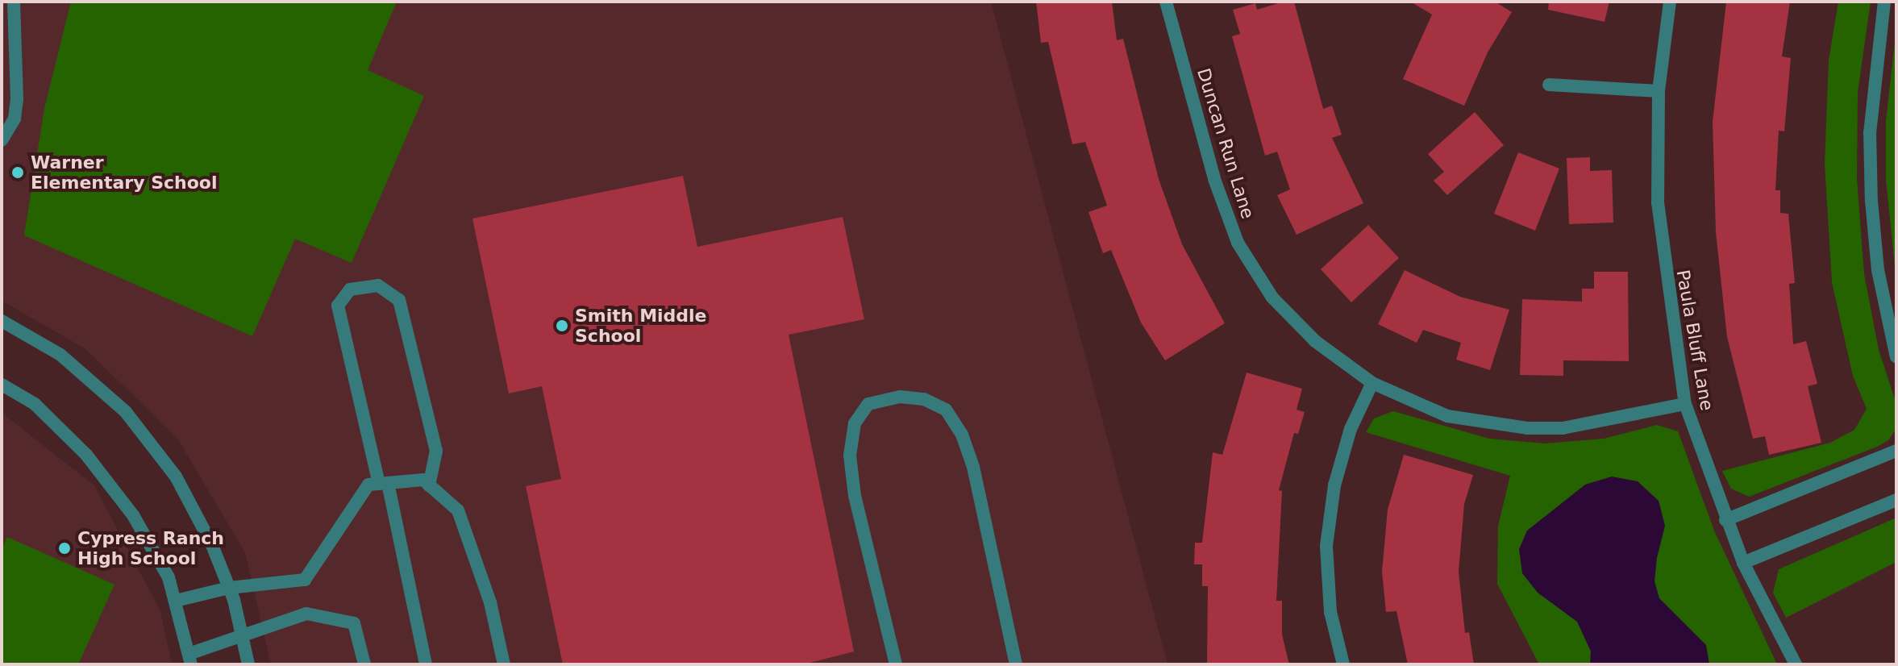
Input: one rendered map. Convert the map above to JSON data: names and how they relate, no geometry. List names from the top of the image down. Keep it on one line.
{"streets":{"street":["Duncan Run Lane","Paula Bluff Lane"]},"crossings":[["Duncan Run Lane","Paula Bluff Lane"]],"places":["Warner Elementary School","Smith Middle School","Cypress Ranch High School"]}
